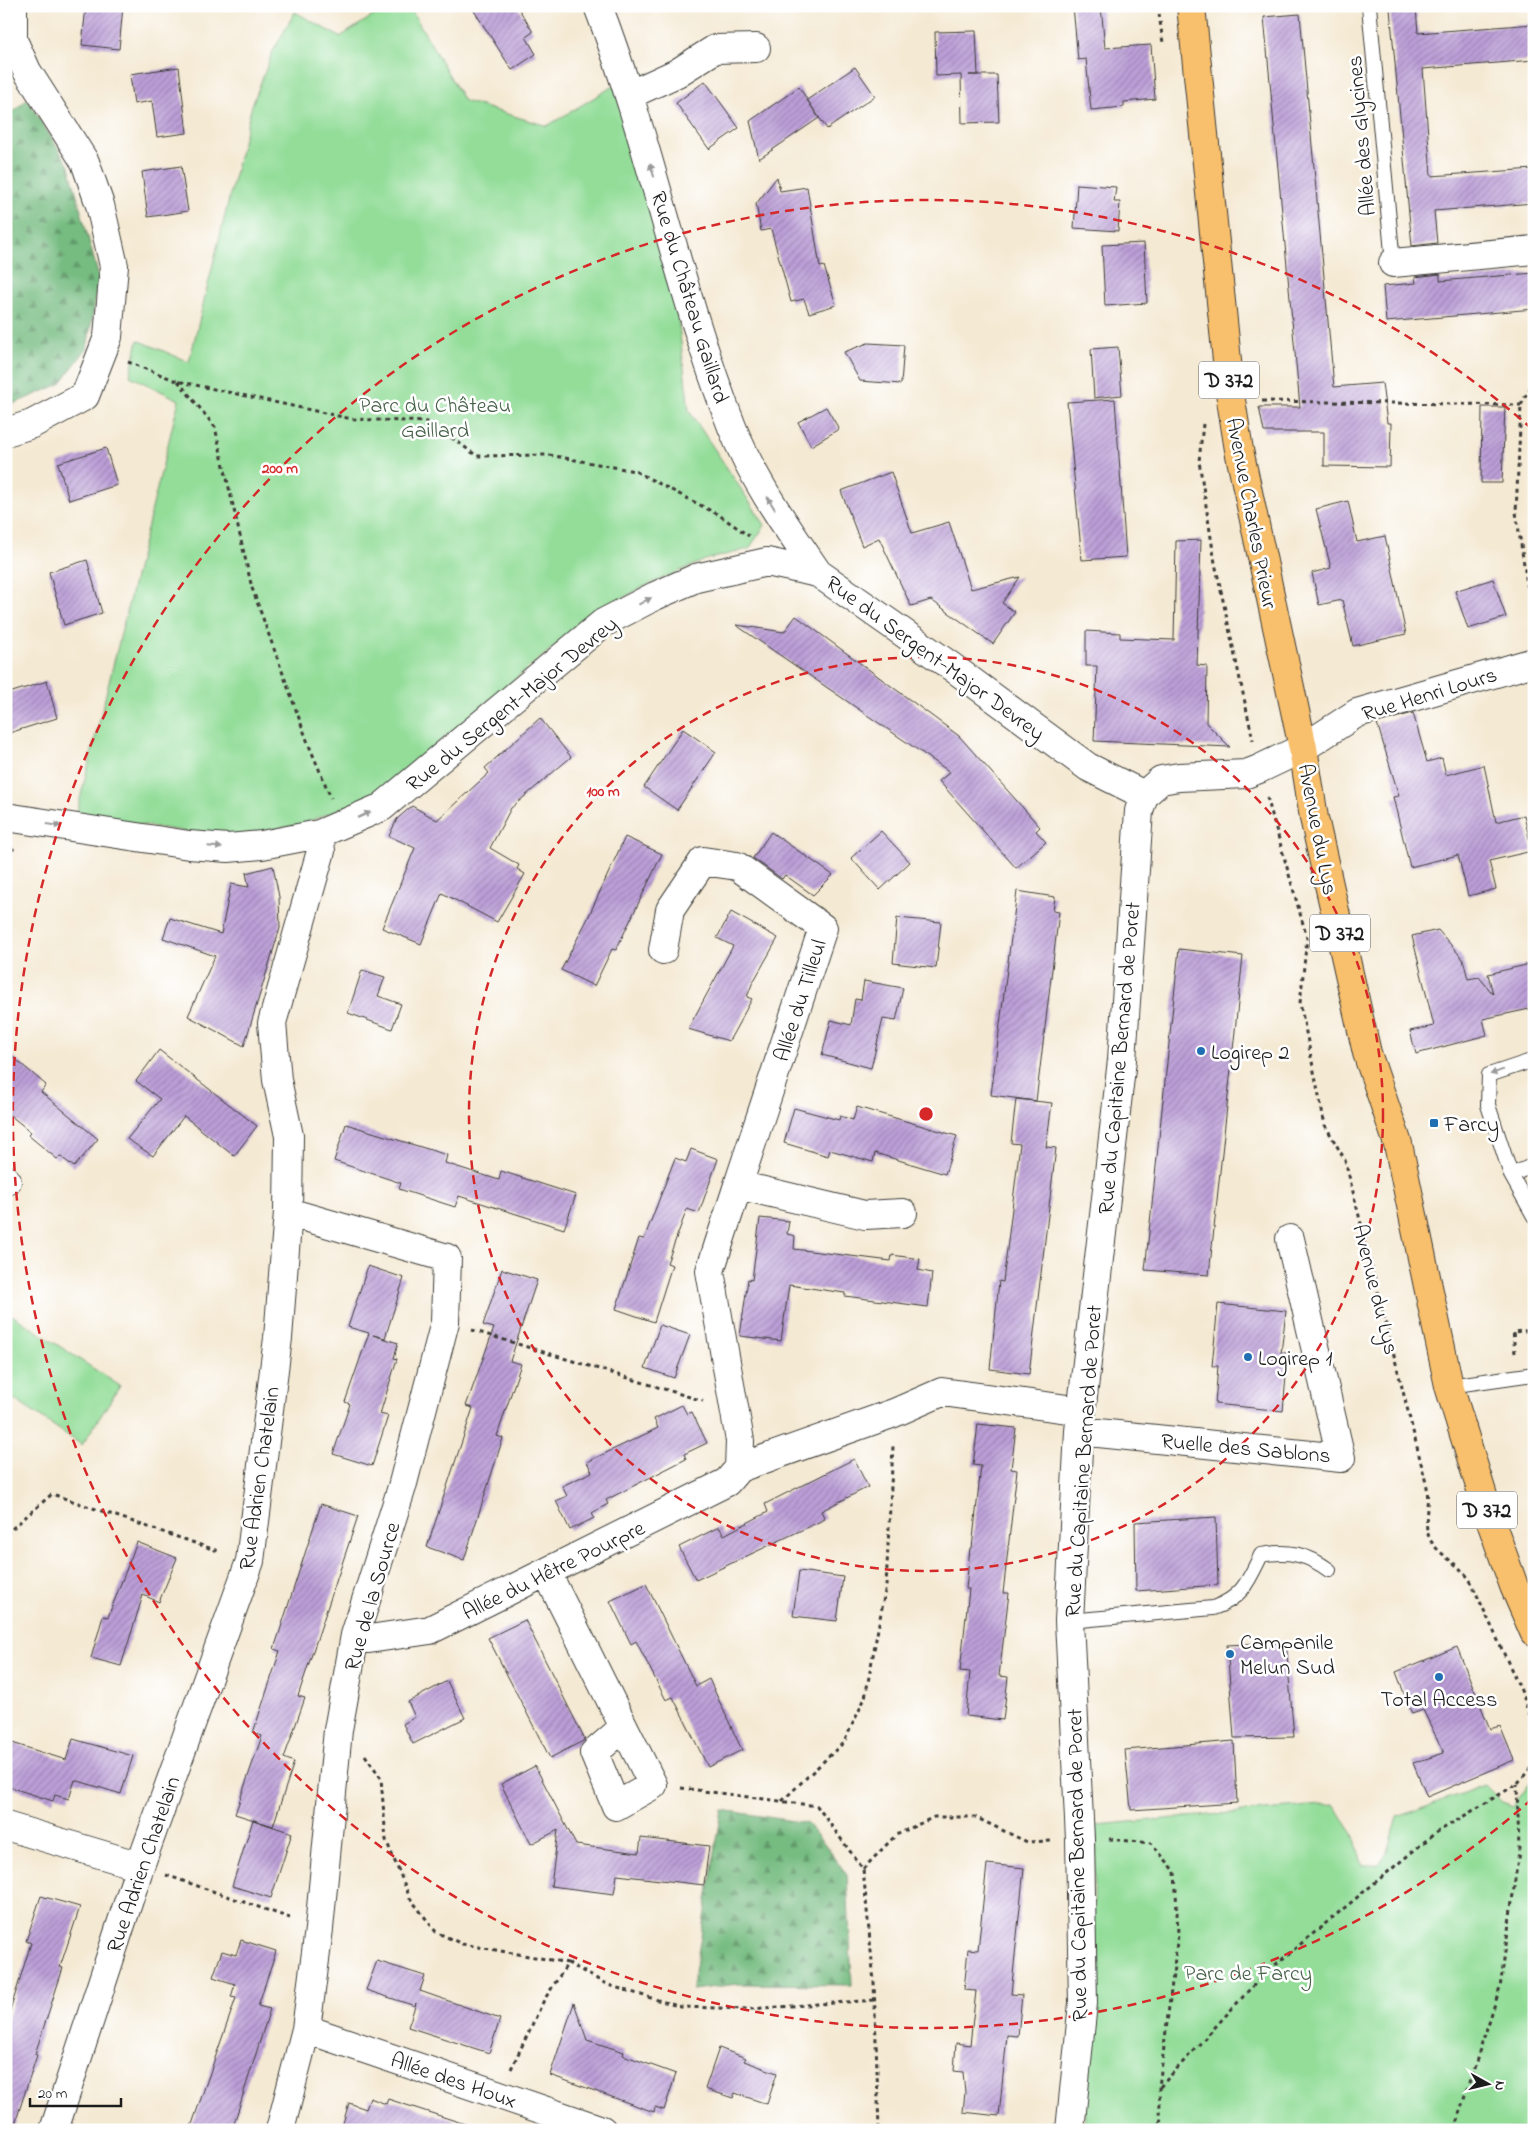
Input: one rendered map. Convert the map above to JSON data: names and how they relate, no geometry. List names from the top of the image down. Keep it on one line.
{"streets":{"main road":["D 372","Avenue Charles Prieur","Avenue du Lys"],"street":["Rue du Château Gaillard","Rue du Sergent-Major Devrey","Rue Henri Lours","Allée du Tilleul","Rue du Capitaine Bernard de Poret","Ruelle des Sablons","Rue Adrien Chatelain","Allée du Hêtre Pourpre","Rue de la Source","Allée des Houx"],"lane":["Allée des Glycines"]},"crossings":[["Rue du Château Gaillard","Rue du Sergent-Major Devrey"],["Avenue Charles Prieur","Rue Henri Lours"],["Avenue Charles Prieur","Avenue du Lys"],["Rue du Sergent-Major Devrey","Rue Henri Lours"],["Rue du Sergent-Major Devrey","Rue du Capitaine Bernard de Poret"],["Rue du Sergent-Major Devrey","Rue Adrien Chatelain"],["Rue Henri Lours","Avenue du Lys"],["Rue Henri Lours","Rue du Capitaine Bernard de Poret"],["Rue du Capitaine Bernard de Poret","Ruelle des Sablons"],["Rue du Capitaine Bernard de Poret","Allée du Hêtre Pourpre"],["Ruelle des Sablons","Allée du Hêtre Pourpre"],["Rue Adrien Chatelain","Rue de la Source"],["Allée du Hêtre Pourpre","Rue de la Source"],["Rue de la Source","Allée des Houx"]],"one_way":["Rue du Château Gaillard","Rue du Sergent-Major Devrey"],"parks":["Parc du Château Gaillard","Parc de Farcy"],"places":{"other":["Logirep 2","Logirep 1","Campanile Melun Sud","Total Access"],"transit":["Farcy"]},"scale_bar":"20 m","north":"right","rings":["200 m","100 m"]}
